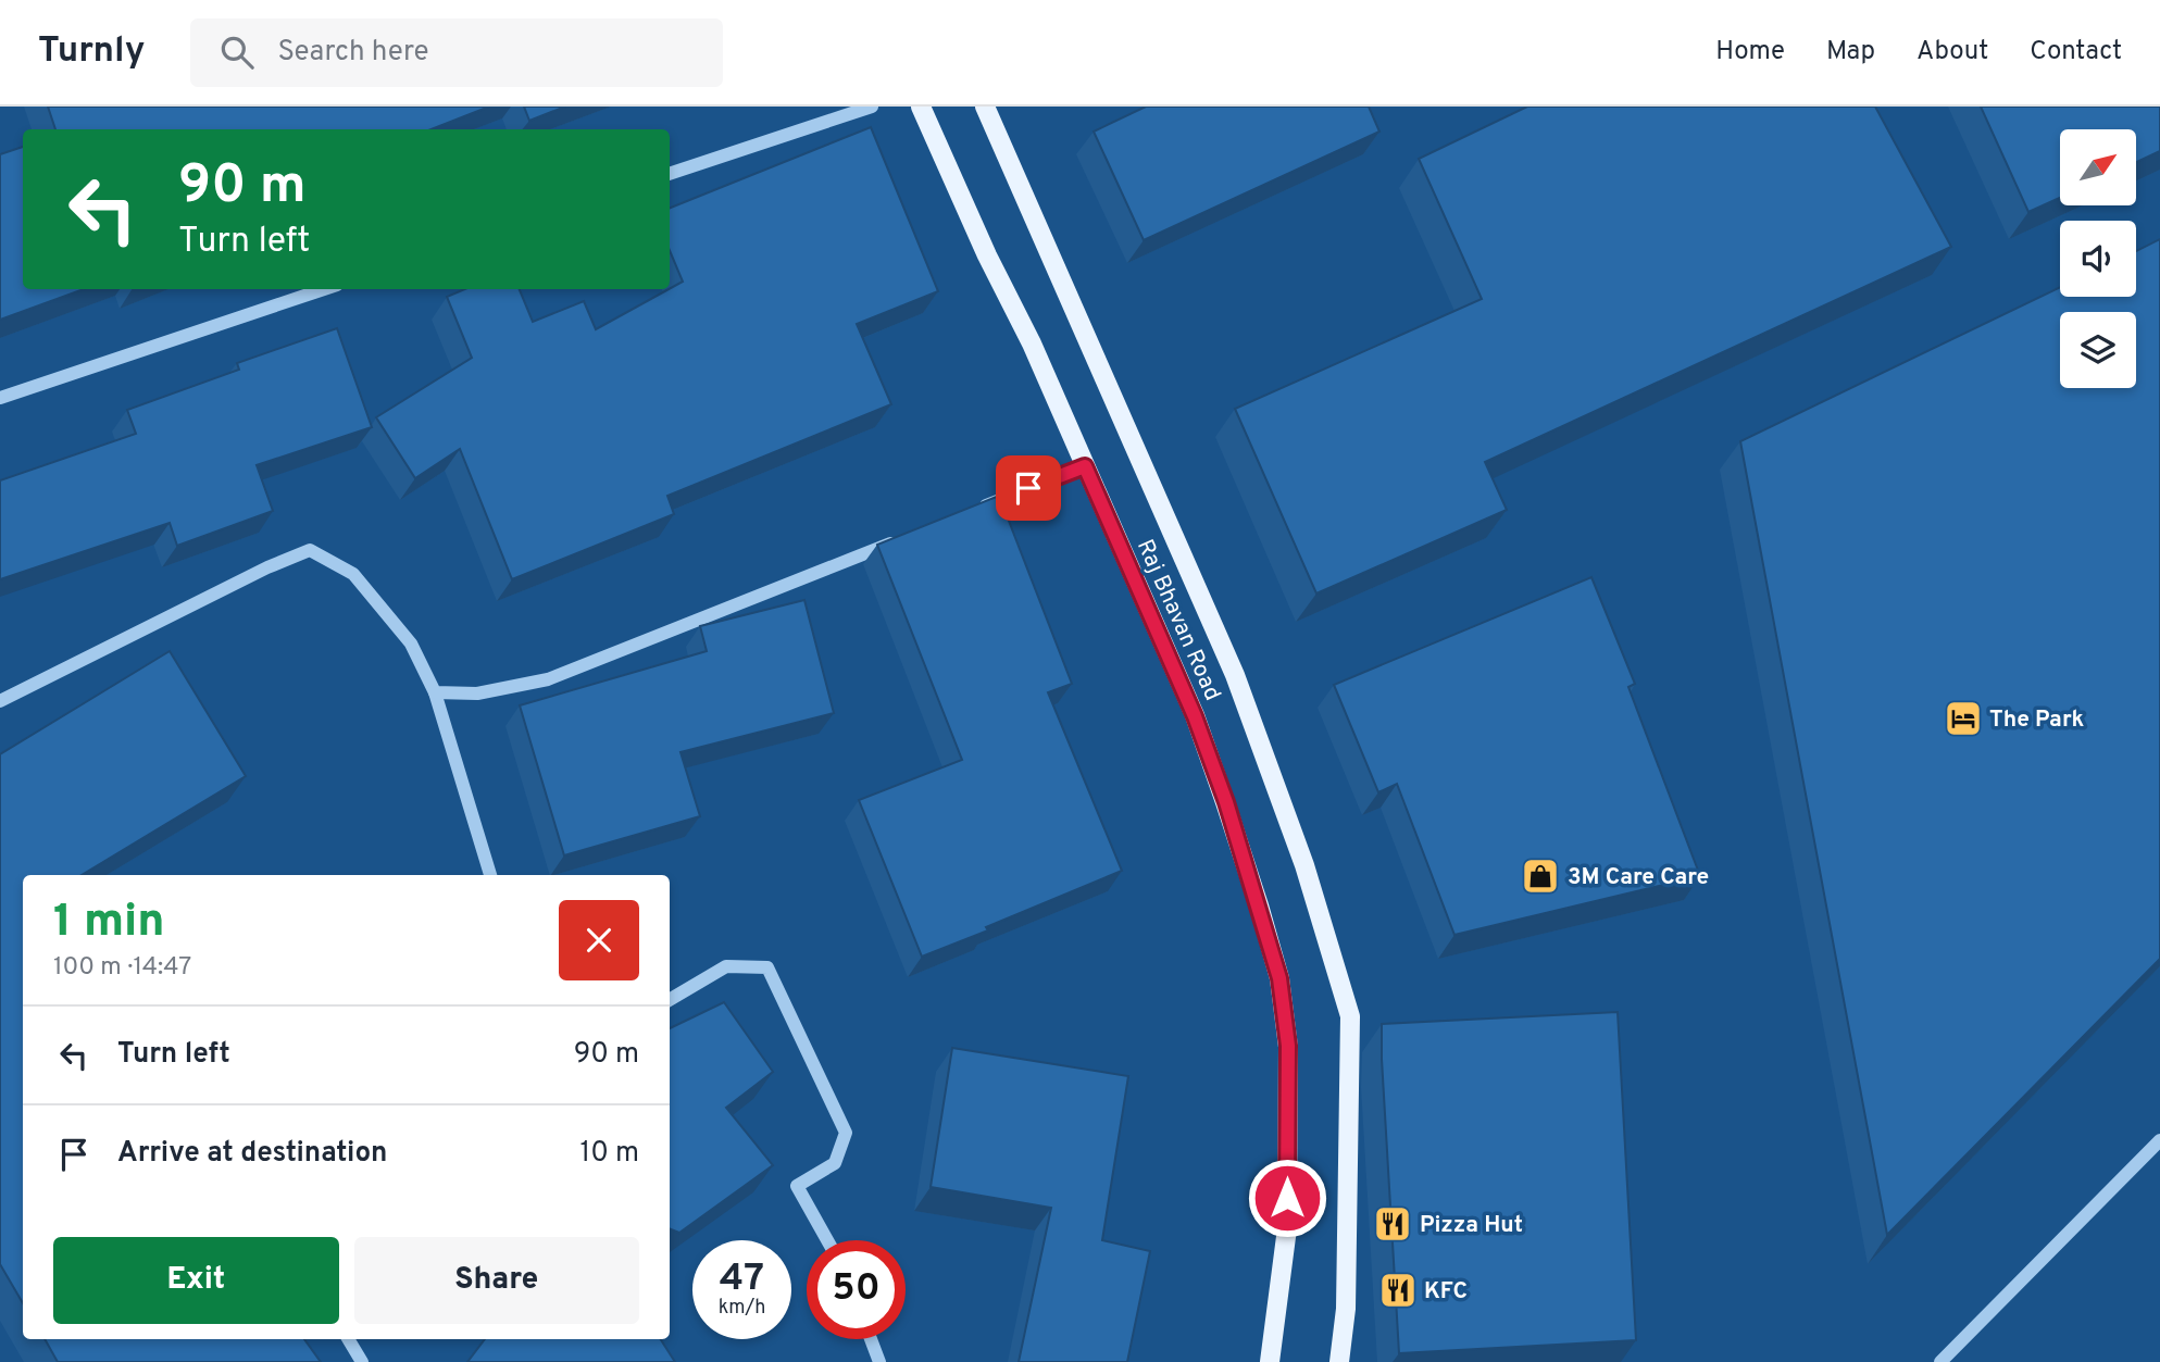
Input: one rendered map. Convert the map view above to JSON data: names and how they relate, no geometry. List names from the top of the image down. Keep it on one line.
{"streets":{"main road":["Raj Bhavan Road"]},"places":{"hotel":["The Park"],"shop":["3M Care Care"],"restaurant":["Pizza Hut","KFC"]},"north":"top right","page":{"header":"Turnly","search":"Search here","nav":["Home","Map","About","Contact"],"turn":["90 m","Turn left"],"heading":["1 min","100 m · 14:47"],"list":[{"name":"Turn left","value":"90 m"},{"name":"Arrive at destination","value":"10 m"}],"buttons":["Exit","Share"],"speed":"47 km/h","limit":"50"}}
